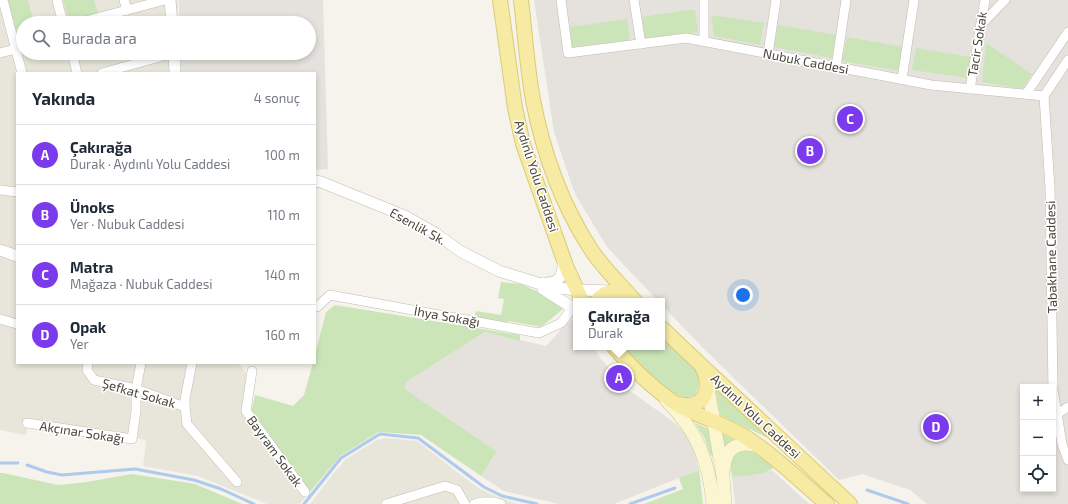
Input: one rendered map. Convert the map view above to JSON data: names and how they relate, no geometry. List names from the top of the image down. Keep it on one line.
{"streets":{"main road":["Aydınlı Yolu Caddesi"],"street":["Tacir Sokak","Nubuk Caddesi","Esenlik Sk.","Tabakhane Caddesi","İhya Sokağı","Şefkat Sokak","Akçınar Sokağı","Bayram Sokak"]},"crossings":[["Tacir Sokak","Nubuk Caddesi"],["Nubuk Caddesi","Tabakhane Caddesi"],["Şefkat Sokak","Akçınar Sokağı"]],"page":{"search":"Burada ara","heading":["Yakında","4 sonuç"],"pins":["C","B","A","D"],"list":[{"mark":"A","name":"Çakırağa","note":"Durak · Aydınlı Yolu Caddesi","value":"100 m"},{"mark":"B","name":"Ünoks","note":"Yer · Nubuk Caddesi","value":"110 m"},{"mark":"C","name":"Matra","note":"Mağaza · Nubuk Caddesi","value":"140 m"},{"mark":"D","name":"Opak","note":"Yer","value":"160 m"}],"popup":["Çakırağa","Durak"],"map_buttons":["+","−"]}}
